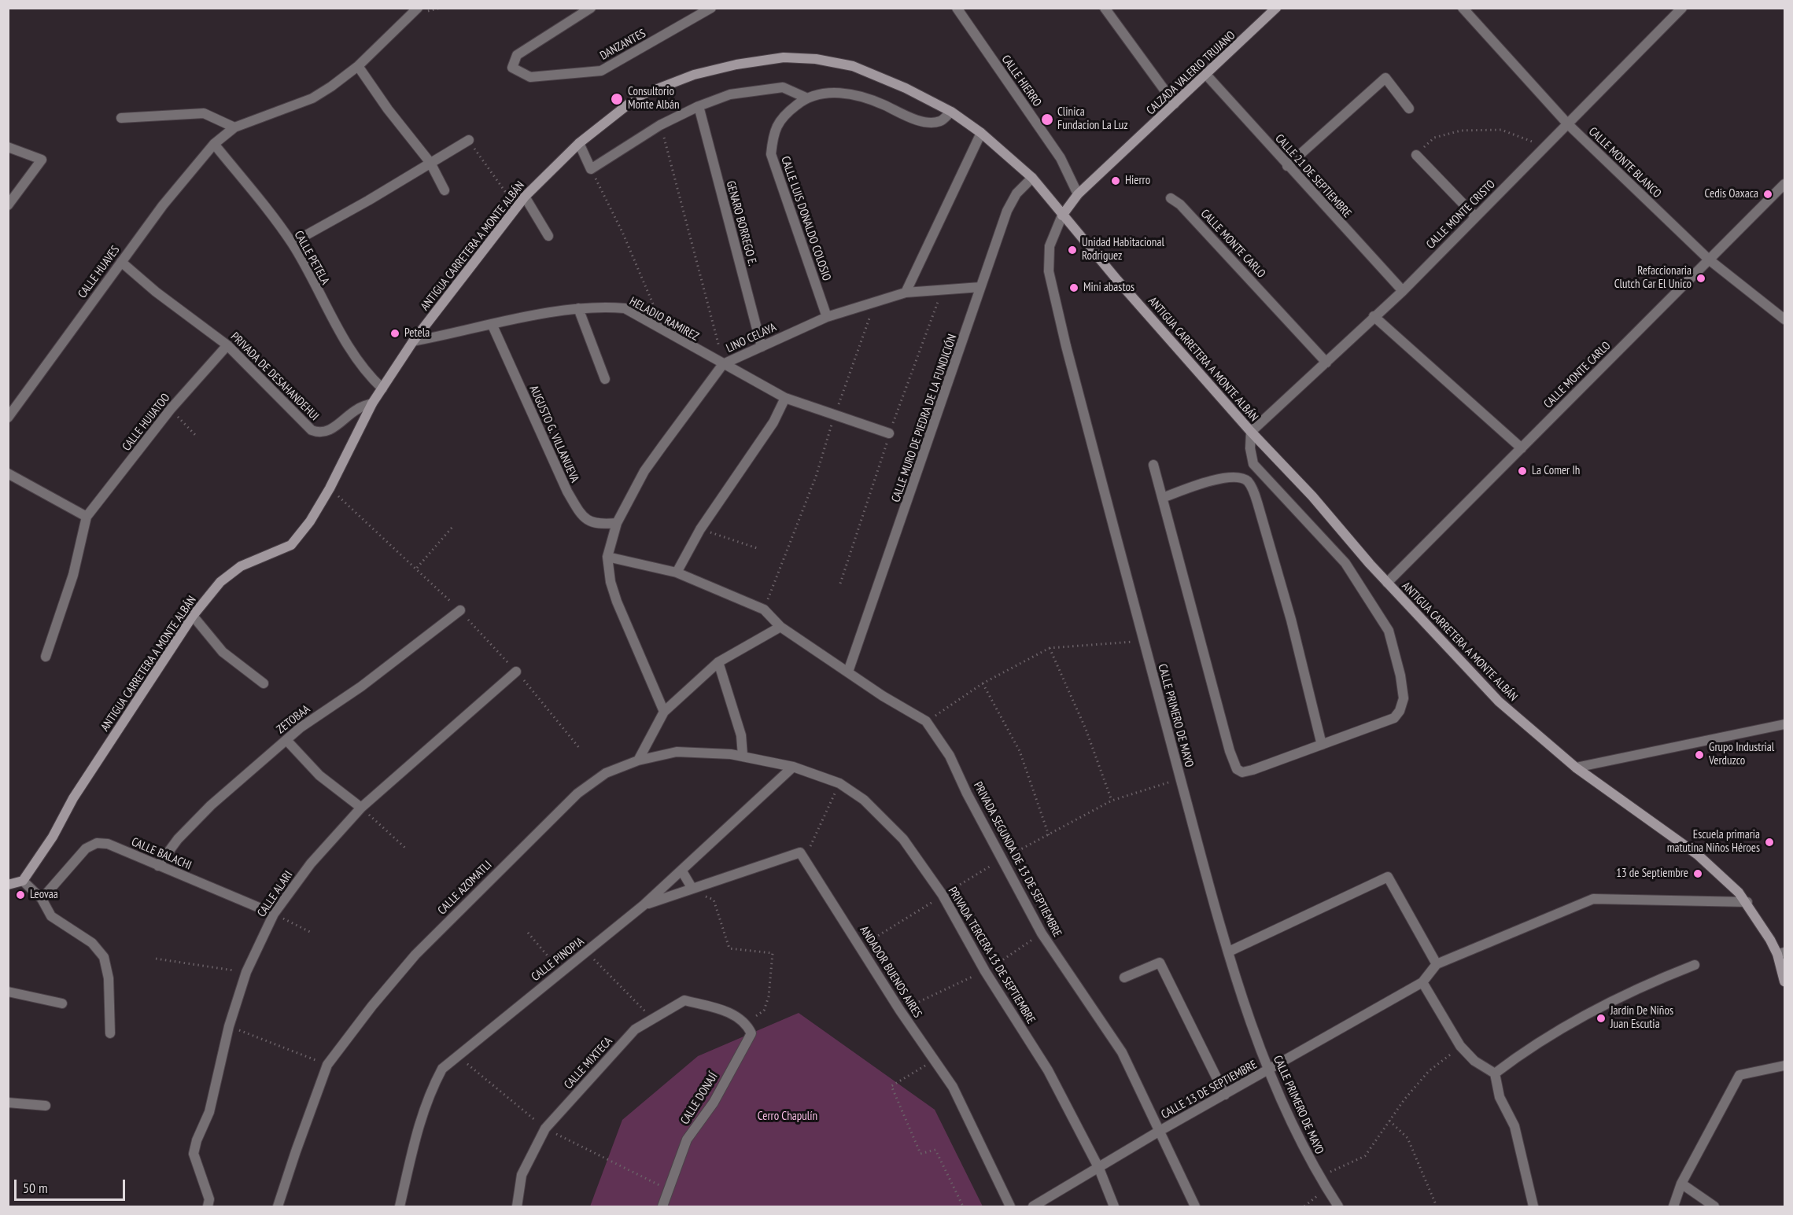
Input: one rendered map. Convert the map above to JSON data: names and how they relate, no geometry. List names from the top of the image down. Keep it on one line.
{"streets":{"street":["DANZANTES","CALZADA VALERIO TRUJANO","CALLE HIERRO","CALLE MONTE BLANCO","CALLE 21 DE SEPTIEMBRE","CALLE MONTE CRISTO","CALLE LUIS DONALDO COLOSIO","GENARO BORREGO E.","CALLE MONTE CARLO","ANTIGUA CARRETERA A MONTE ALBÁN","CALLE PETELA","CALLE HUAVES","HELADIO RAMIREZ","LINO CELAYA","PRIVADA DE DESAHANDEHUI","CALLE MURO DE PIEDRA DE LA FUNDICIÓN","CALLE HUIJATOO","AUGUSTO G. VILLANUEVA","CALLE PRIMERO DE MAYO","ZETOBAA","CALLE BALACHI","PRIVADA SEGUNDA DE 13 DE SEPTIEMBRE","CALLE AZOMATLI","CALLE ALARI","PRIVADA TERCERA 13 DE SEPTIEMBRE","CALLE PINOPIA","ANDADOR BUENOS AIRES","CALLE MIXTECA","CALLE 13 DE SEPTIEMBRE","CALLE DONAJÍ"]},"crossings":[["CALZADA VALERIO TRUJANO","CALLE HIERRO"],["CALZADA VALERIO TRUJANO","CALLE 21 DE SEPTIEMBRE"],["CALZADA VALERIO TRUJANO","ANTIGUA CARRETERA A MONTE ALBÁN"],["CALZADA VALERIO TRUJANO","CALLE PRIMERO DE MAYO"],["CALLE MONTE BLANCO","CALLE MONTE CRISTO"],["CALLE MONTE BLANCO","CALLE MONTE CARLO"],["CALLE 21 DE SEPTIEMBRE","CALLE MONTE CRISTO"],["CALLE MONTE CRISTO","CALLE MONTE CARLO"],["CALLE MONTE CRISTO","ANTIGUA CARRETERA A MONTE ALBÁN"],["CALLE LUIS DONALDO COLOSIO","ANTIGUA CARRETERA A MONTE ALBÁN"],["CALLE LUIS DONALDO COLOSIO","LINO CELAYA"],["GENARO BORREGO E.","LINO CELAYA"],["CALLE MONTE CARLO","ANTIGUA CARRETERA A MONTE ALBÁN"],["ANTIGUA CARRETERA A MONTE ALBÁN","CALLE PETELA"],["ANTIGUA CARRETERA A MONTE ALBÁN","HELADIO RAMIREZ"],["ANTIGUA CARRETERA A MONTE ALBÁN","PRIVADA DE DESAHANDEHUI"],["ANTIGUA CARRETERA A MONTE ALBÁN","CALLE MURO DE PIEDRA DE LA FUNDICIÓN"],["ANTIGUA CARRETERA A MONTE ALBÁN","CALLE PRIMERO DE MAYO"],["CALLE PETELA","CALLE HUAVES"],["CALLE HUAVES","PRIVADA DE DESAHANDEHUI"],["HELADIO RAMIREZ","LINO CELAYA"],["HELADIO RAMIREZ","AUGUSTO G. VILLANUEVA"],["LINO CELAYA","CALLE MURO DE PIEDRA DE LA FUNDICIÓN"],["LINO CELAYA","AUGUSTO G. VILLANUEVA"],["PRIVADA DE DESAHANDEHUI","CALLE HUIJATOO"],["CALLE MURO DE PIEDRA DE LA FUNDICIÓN","PRIVADA SEGUNDA DE 13 DE SEPTIEMBRE"],["CALLE PRIMERO DE MAYO","CALLE 13 DE SEPTIEMBRE"],["ZETOBAA","CALLE BALACHI"],["CALLE BALACHI","CALLE ALARI"],["PRIVADA SEGUNDA DE 13 DE SEPTIEMBRE","CALLE 13 DE SEPTIEMBRE"],["CALLE AZOMATLI","PRIVADA TERCERA 13 DE SEPTIEMBRE"],["CALLE AZOMATLI","CALLE PINOPIA"],["PRIVADA TERCERA 13 DE SEPTIEMBRE","CALLE PINOPIA"],["PRIVADA TERCERA 13 DE SEPTIEMBRE","CALLE 13 DE SEPTIEMBRE"],["CALLE MIXTECA","CALLE DONAJÍ"]],"parks":["Cerro Chapulín"],"places":["Consultorio Monte Albán","Clinica Fundacion La Luz","Hierro","Cedis Oaxaca","Unidad Habitacional Rodriguez","Refaccionaria Clutch Car El Unico","Mini abastos","Petela","La Comer Ih","Grupo Industrial Verduzco","Escuela primaria matutina Niños Héroes","13 de Septiembre","Leovaa","Jardin De Niños Juan Escutia"],"scale_bar":"50 m"}
